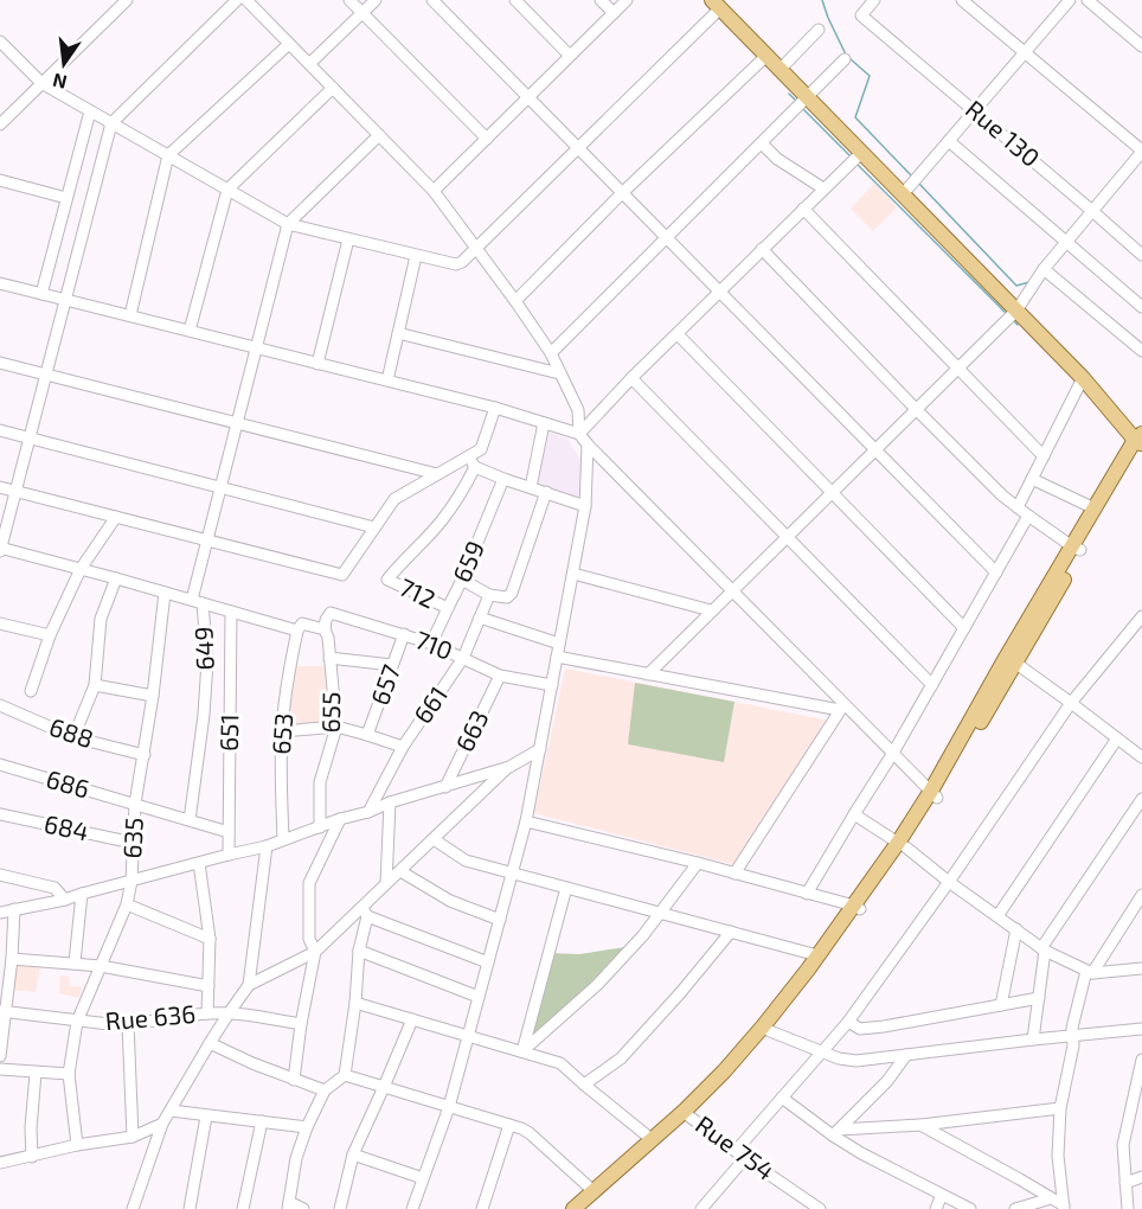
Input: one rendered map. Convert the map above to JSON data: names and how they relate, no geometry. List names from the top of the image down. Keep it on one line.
{"streets":{"street":["Rue 130","659","712","710","649","657","661","655","663","651","688","653","686","684","635","Rue 636","Rue 754"]},"crossings":[["659","712"],["659","710"],["710","657"],["710","661"],["710","655"],["710","663"],["649","686"],["651","686"],["688","635"],["686","635"],["684","635"],["635","Rue 636"]],"north":"bottom"}
